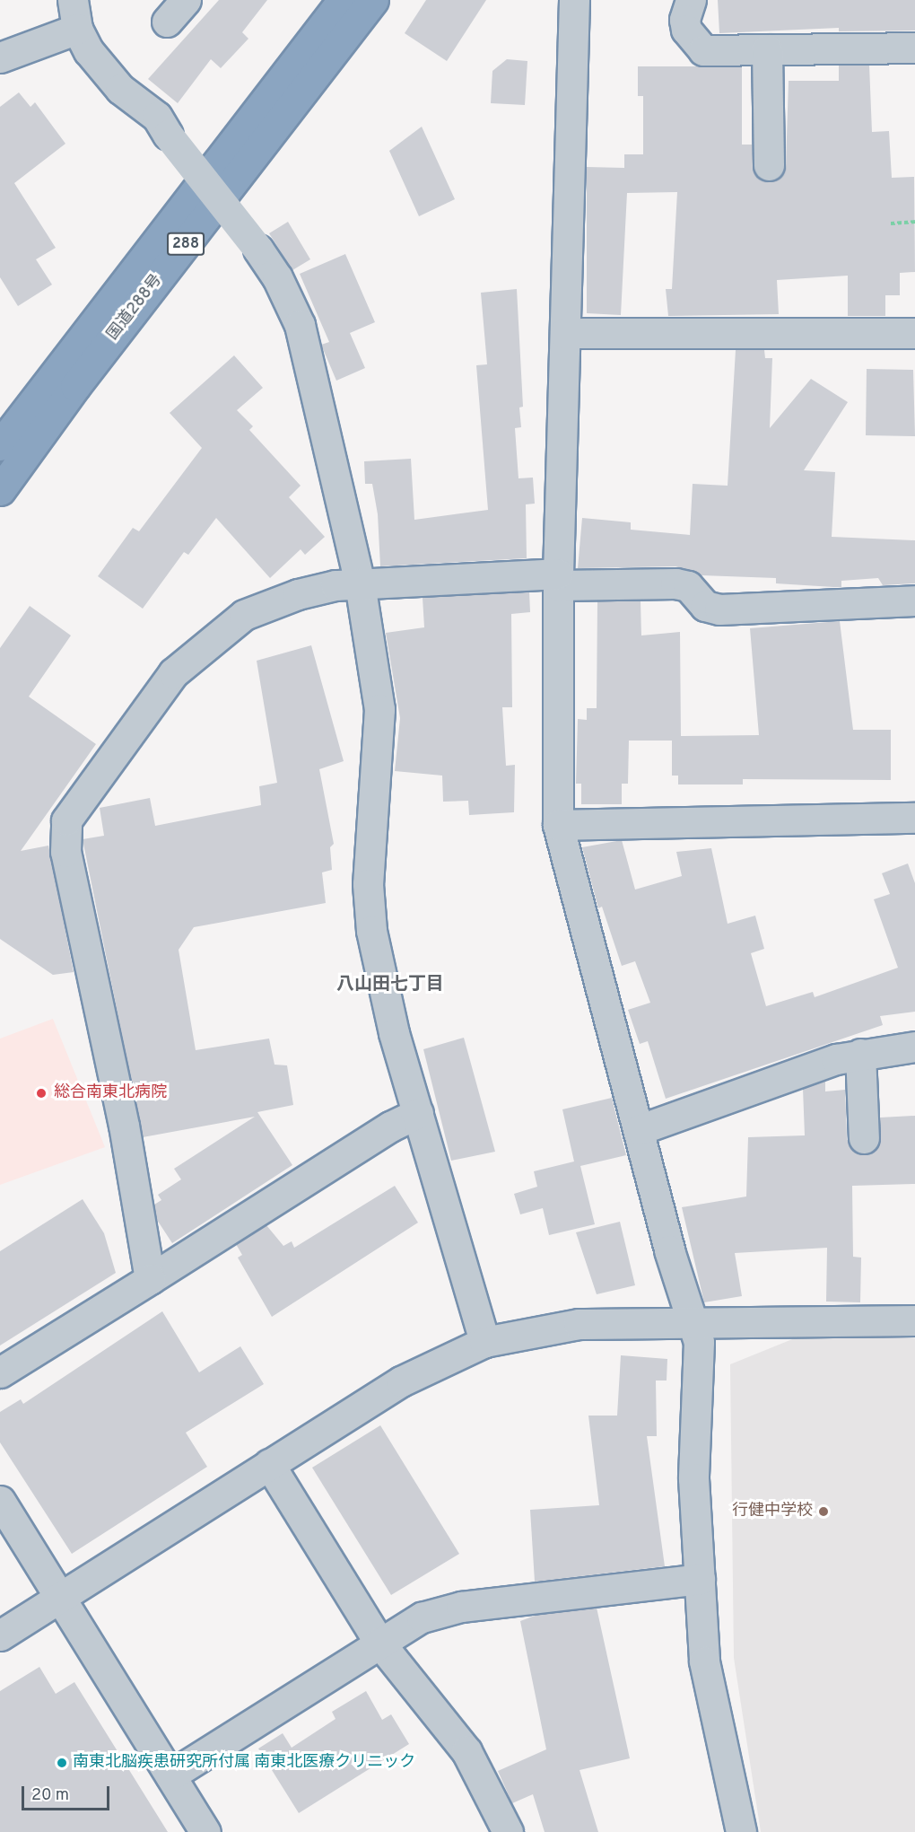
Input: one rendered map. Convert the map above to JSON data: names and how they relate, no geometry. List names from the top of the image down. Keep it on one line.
{"streets":{"highway":["288","国道288号"]},"districts":["八山田七丁目"],"places":["総合南東北病院","行健中学校","南東北脳疾患研究所付属 南東北医療クリニック"],"scale_bar":"20 m"}
